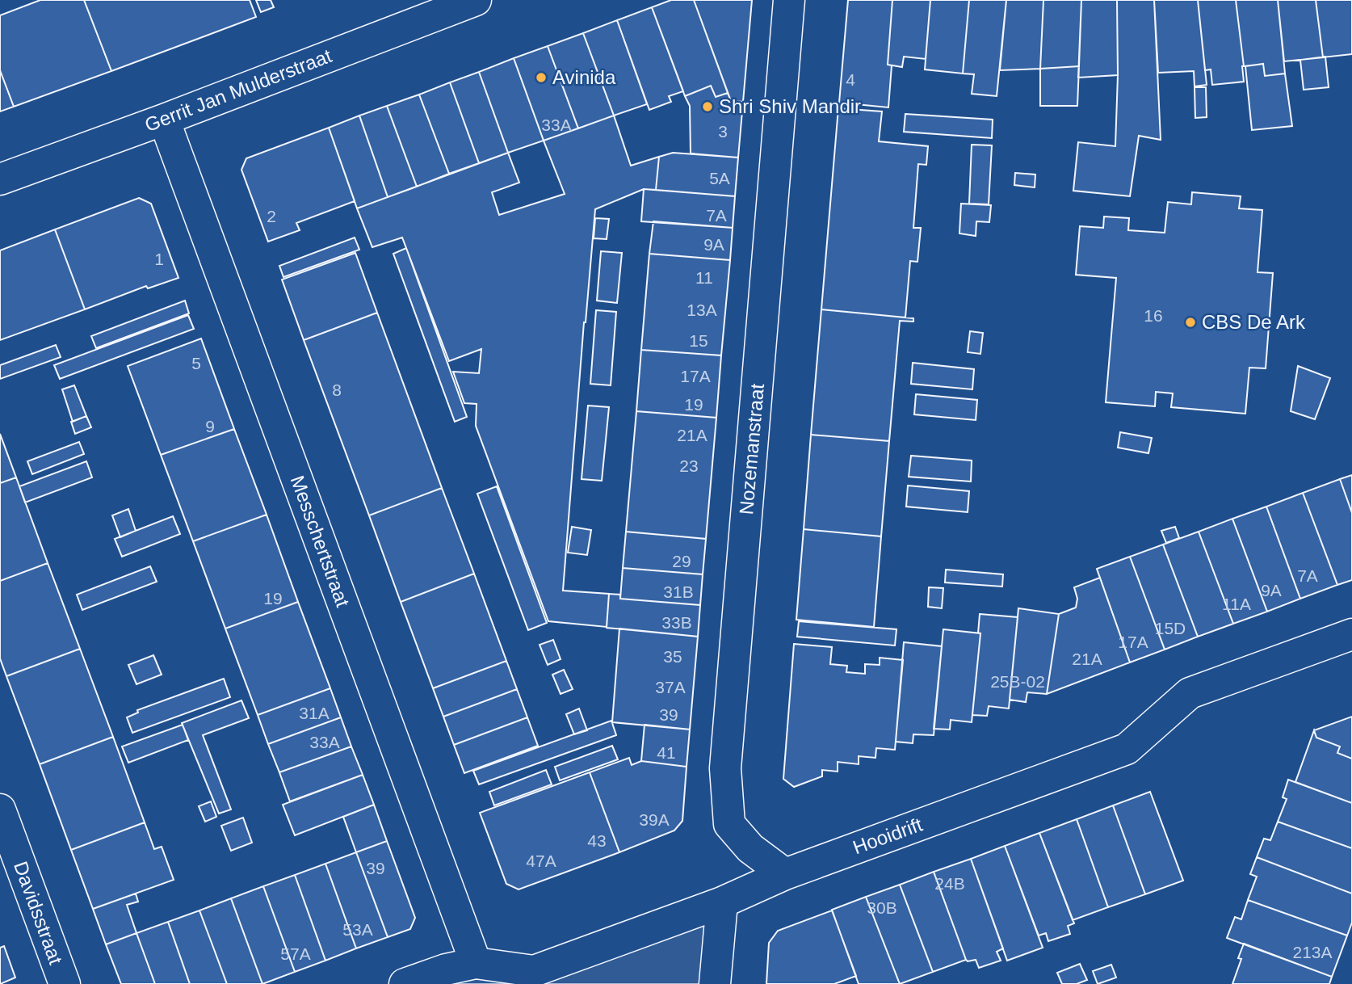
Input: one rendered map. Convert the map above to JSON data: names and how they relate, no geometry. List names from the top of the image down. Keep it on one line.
{"streets":{"street":["Gerrit Jan Mulderstraat","Nozemanstraat","Messchertstraat","Hooidrift","Davidsstraat"]},"crossings":[["Gerrit Jan Mulderstraat","Messchertstraat"],["Nozemanstraat","Hooidrift"],["Messchertstraat","Hooidrift"]],"places":["Avinida","Shri Shiv Mandir","CBS De Ark"],"house_numbers":["4","33A","3","5A","7A","2","9A","1","11","13A","16","15","5","17A","8","19","9","21A","23","29","7A","9A","31B","19","11A","33B","15D","17A","35","21A","25B-02","37A","31A","39","33A","41","39A","43","47A","39","24B","30B","53A","213A","57A"]}
